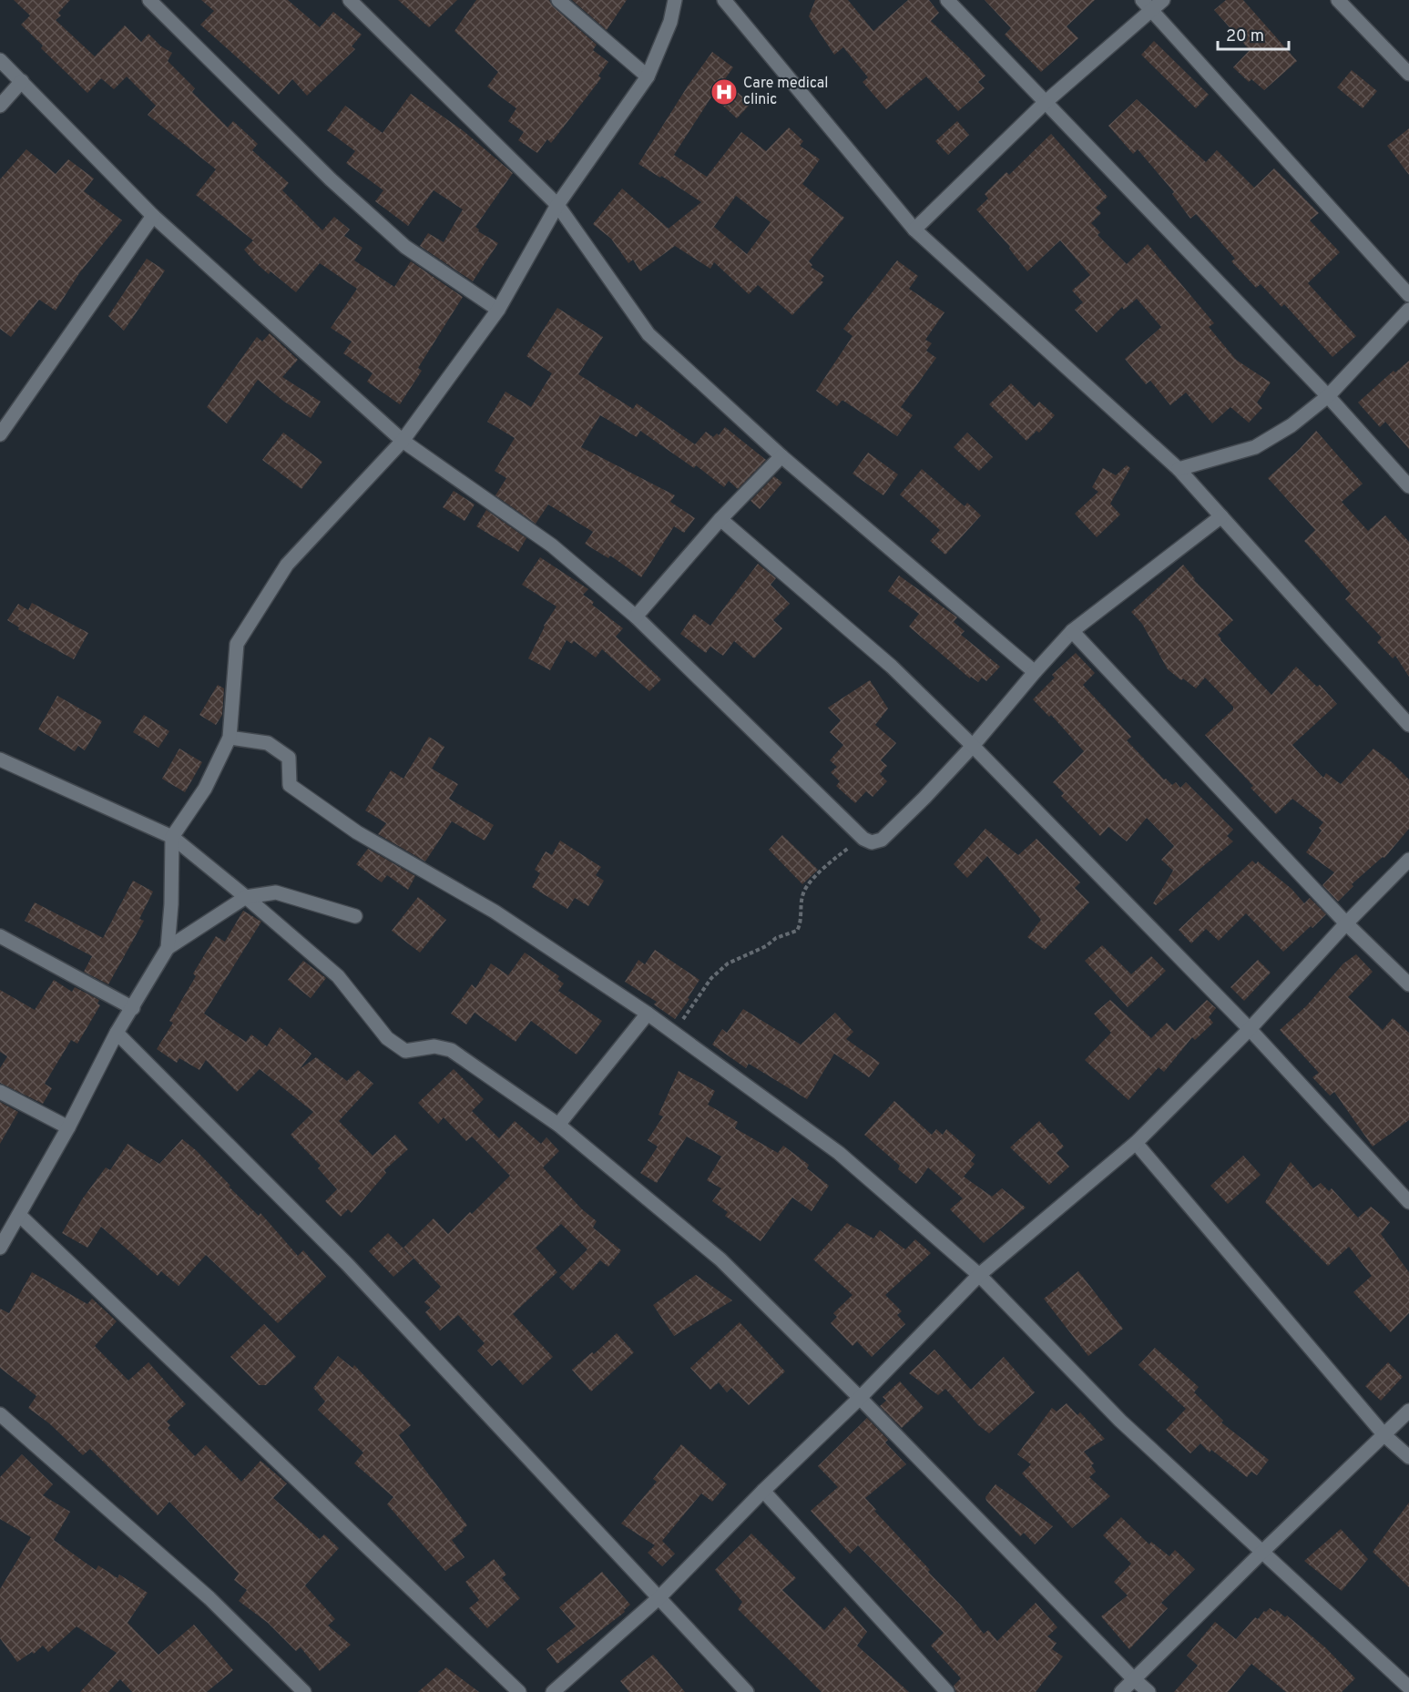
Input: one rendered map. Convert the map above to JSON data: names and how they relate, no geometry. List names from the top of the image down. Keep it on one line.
{"places":{"hospital":["Care medical clinic"]},"scale_bar":"20 m"}
